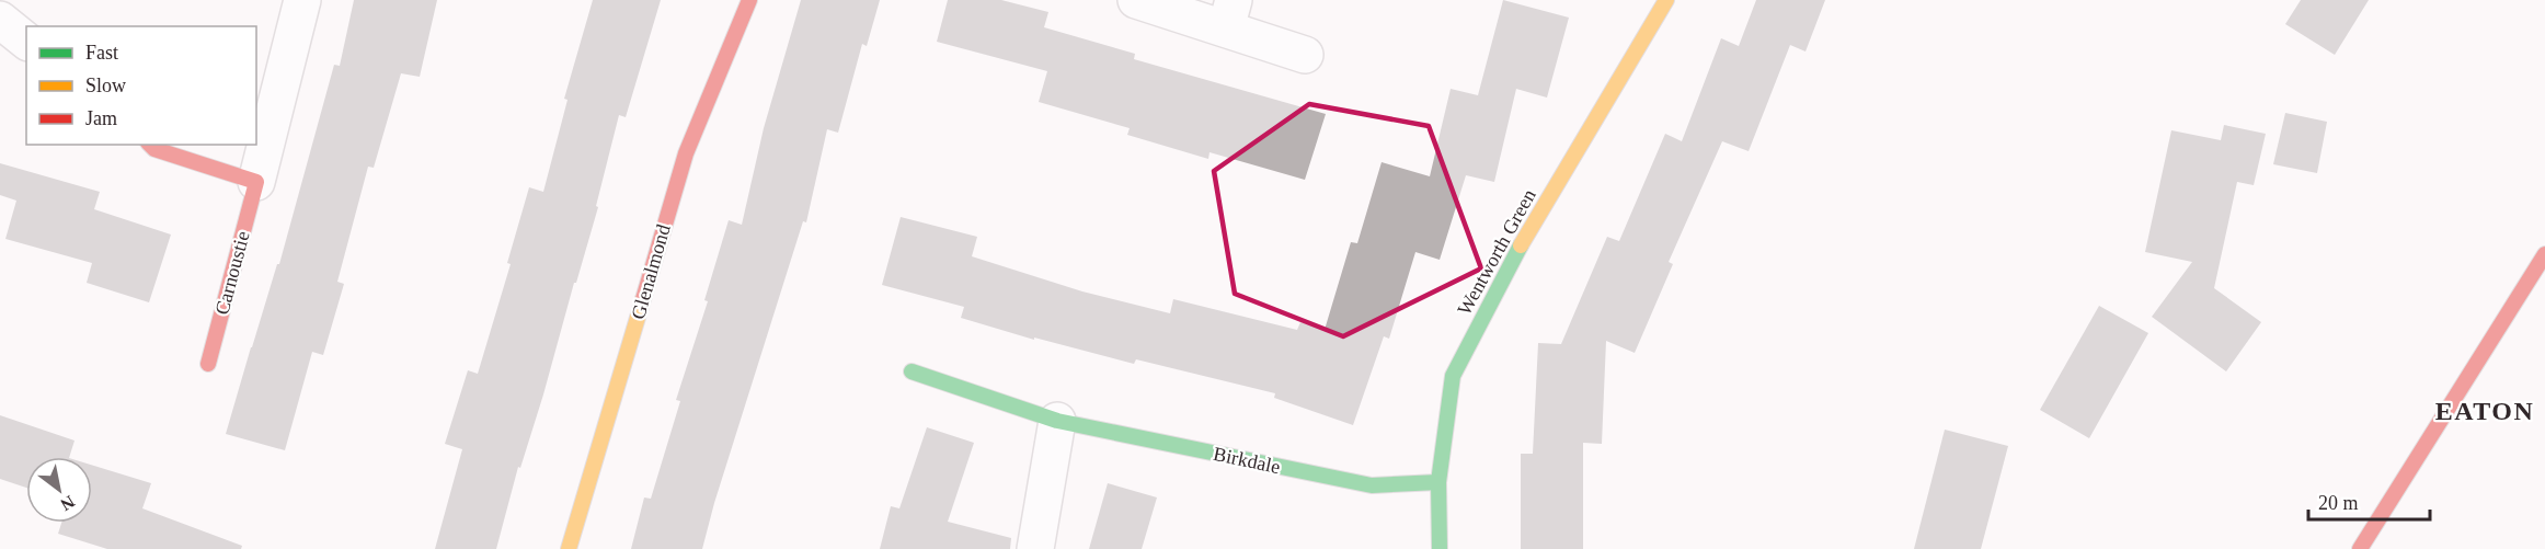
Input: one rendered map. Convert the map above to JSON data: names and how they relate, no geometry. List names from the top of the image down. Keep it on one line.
{"streets":{"main road":["Wentworth Green","Glenalmond","Carnoustie","Birkdale"]},"crossings":[["Wentworth Green","Birkdale"]],"districts":["EATON"],"legend":["Fast","Slow","Jam"],"scale_bar":"20 m","north":"bottom right"}
